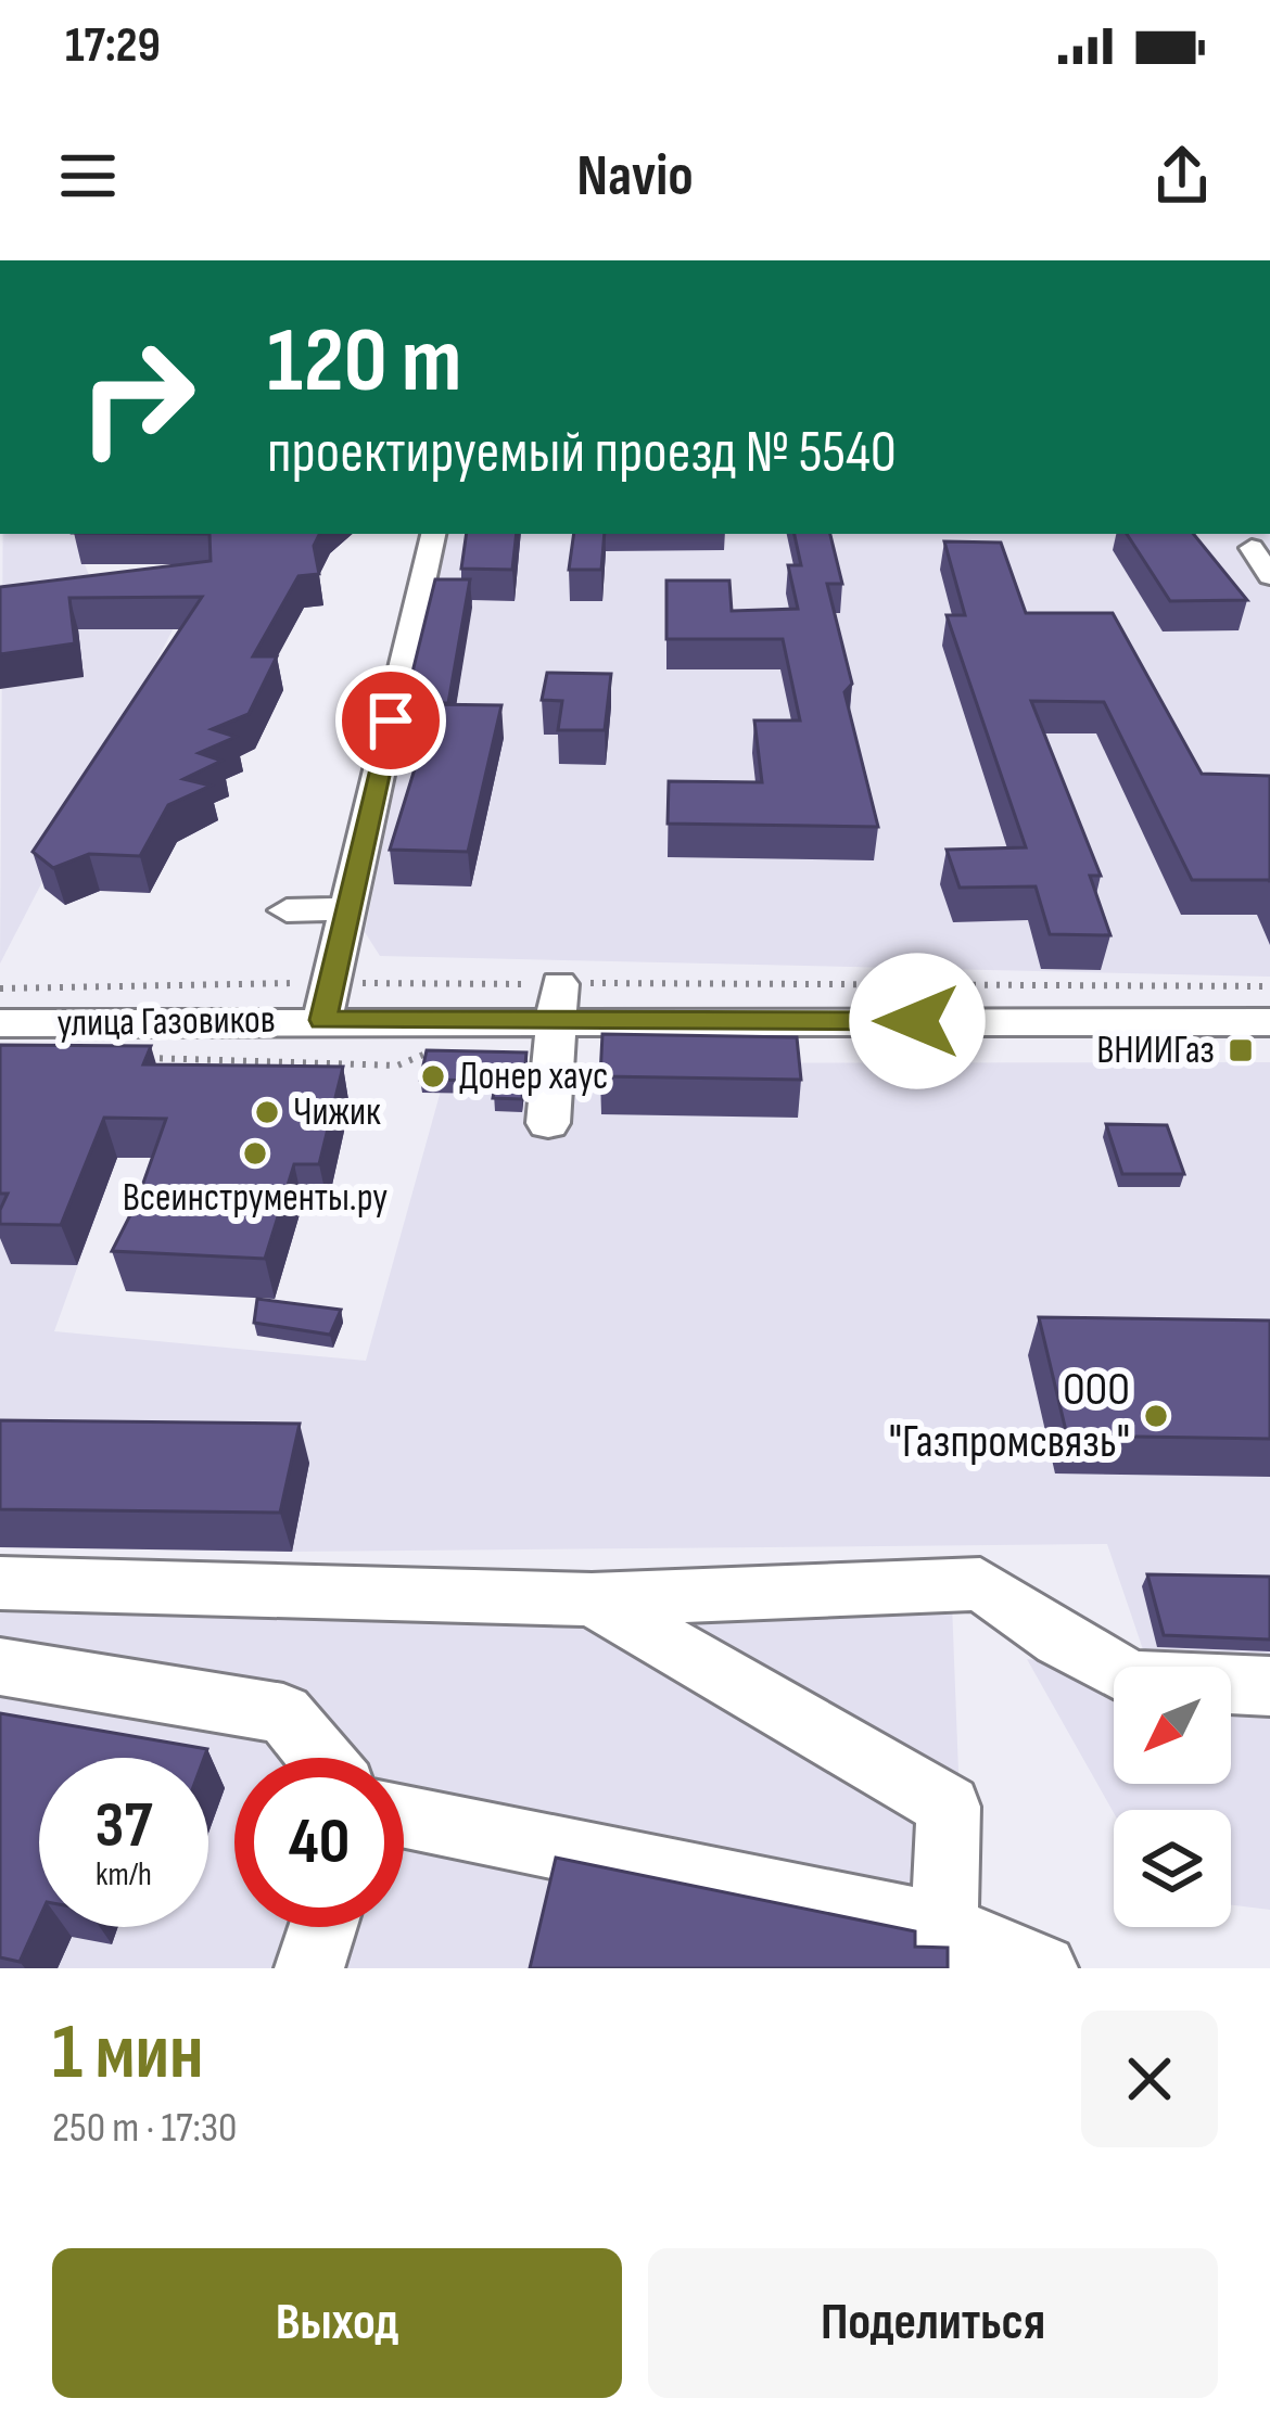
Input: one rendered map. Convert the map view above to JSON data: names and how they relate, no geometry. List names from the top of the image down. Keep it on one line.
{"streets":{"street":["улица Газовиков"]},"places":{"transit":["ВНИИГаз"],"other":["Донер хаус","Чижик","Всеинструменты.ру","ООО \"Газпромсвязь\""]},"north":"bottom left","page":{"status":"17:29","header":"Navio","turn":["120 m","проектируемый проезд № 5540"],"speed":"37 km/h","limit":"40","heading":["1 мин","250 m · 17:30"],"buttons":["Выход","Поделиться"]}}
